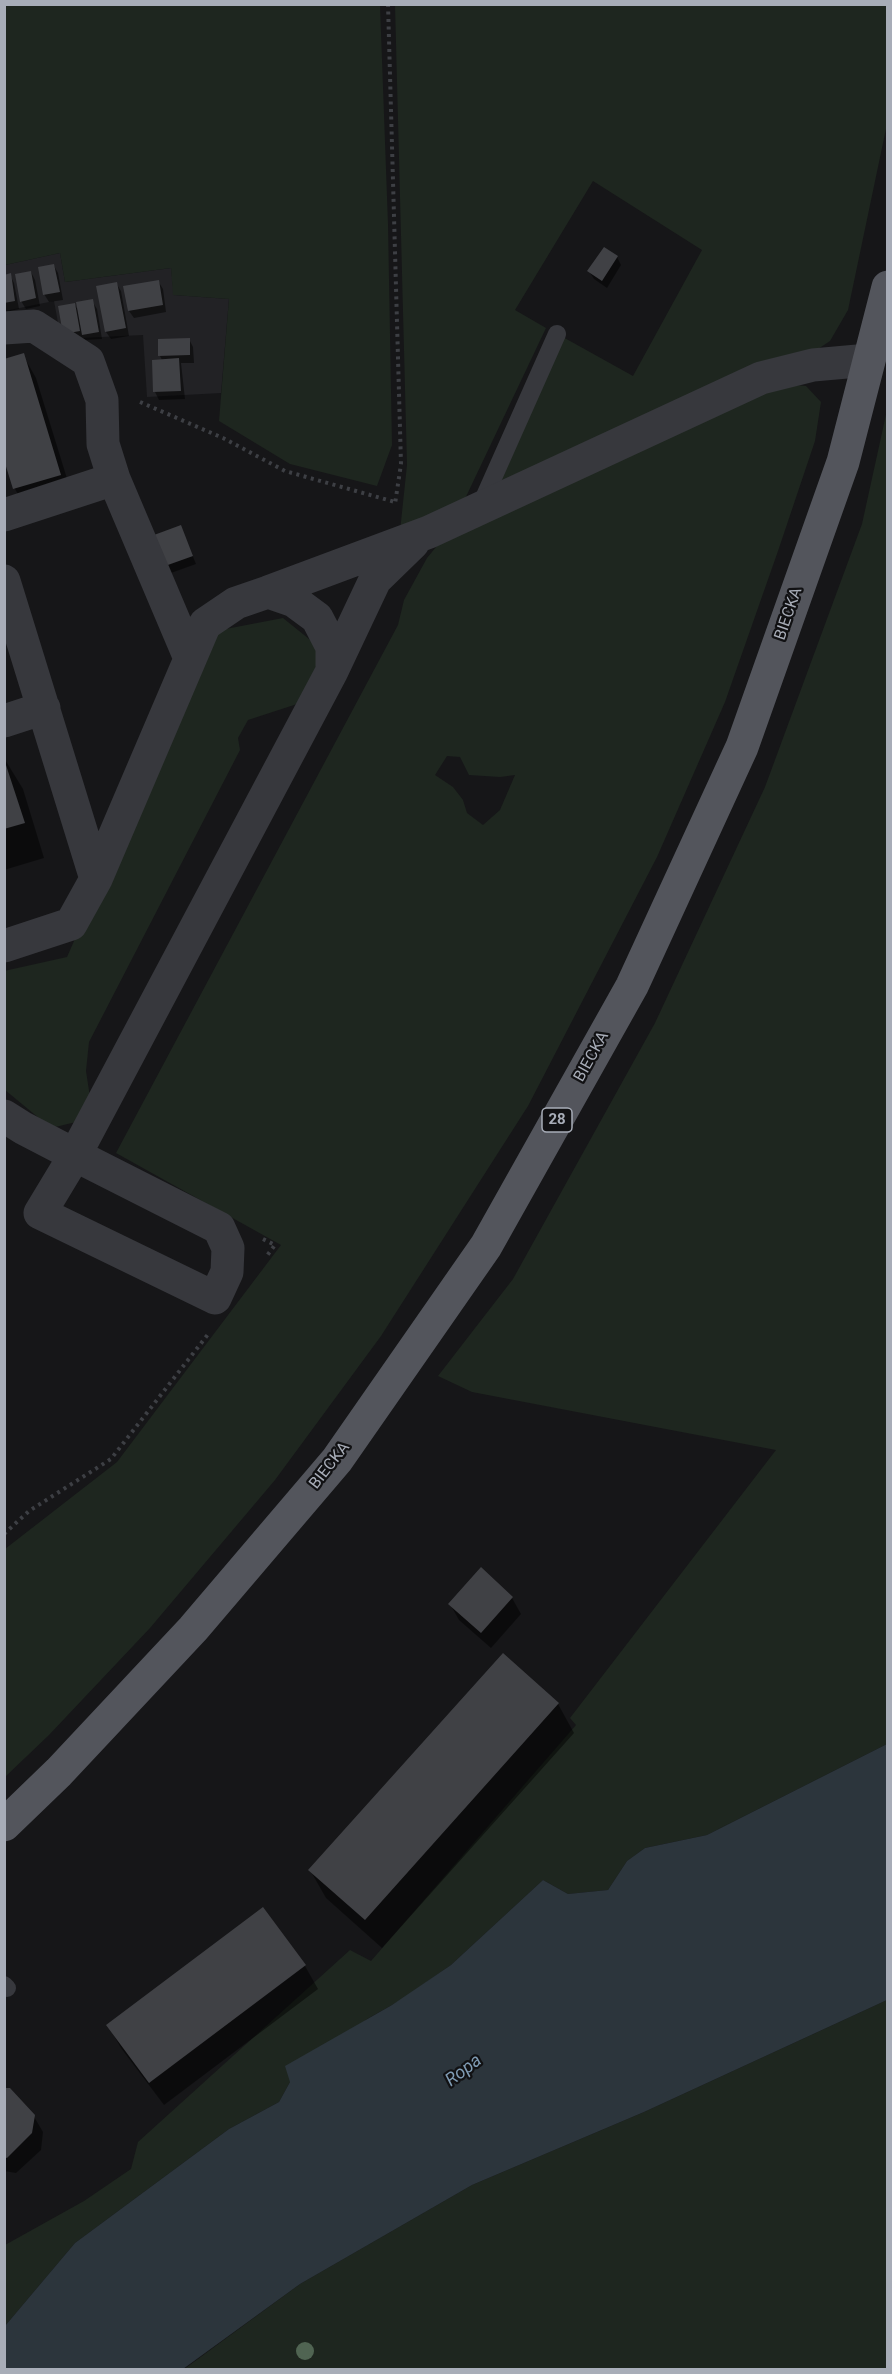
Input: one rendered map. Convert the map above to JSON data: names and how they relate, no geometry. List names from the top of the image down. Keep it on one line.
{"streets":{"main road":["BIECKA","28"]},"water":["Ropa"]}
